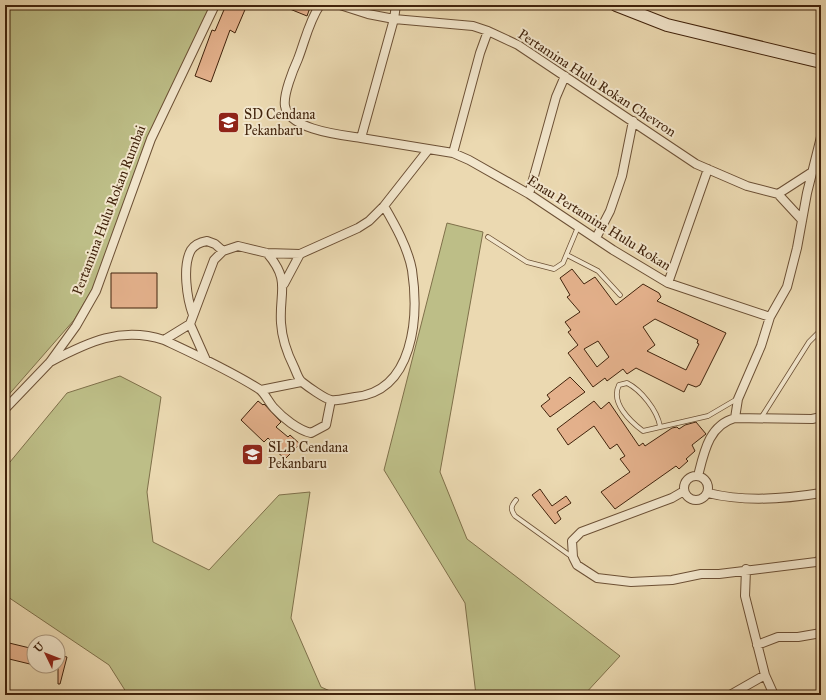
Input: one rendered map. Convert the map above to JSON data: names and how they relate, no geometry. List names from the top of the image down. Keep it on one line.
{"streets":{"street":["Pertamina Hulu Rokan Chevron","Pertamina Hulu Rokan Rumbai","Enau Pertamina Hulu Rokan"]},"places":{"school or university":["SD Cendana Pekanbaru","SLB Cendana Pekanbaru"]},"north":"top left"}
